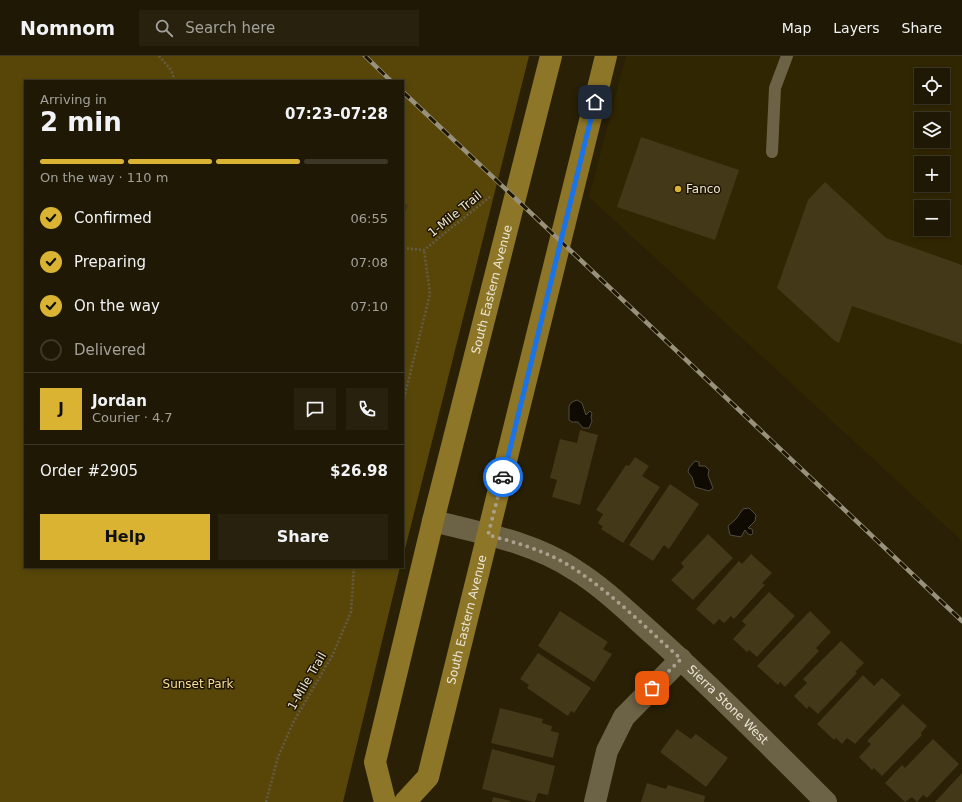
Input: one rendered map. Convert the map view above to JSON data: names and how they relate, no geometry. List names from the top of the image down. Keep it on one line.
{"streets":{"main road":["South Eastern Avenue"],"street":["Sierra Stone West"],"path":["1-Mile Trail"]},"crossings":[["South Eastern Avenue","Sierra Stone West"]],"parks":["Sunset Park"],"places":["Fanco"],"page":{"header":"Nomnom","search":"Search here","nav":["Map","Layers","Share"],"map_buttons":["+","−"],"heading":["2 min","Arriving in","07:23–07:28"],"panel":["Jordan","Courier · 4.7","Order #2905","$26.98"],"bar":"On the way · 110 m","list":[["Confirmed","06:55"],["Preparing","07:08"],["On the way","07:10"],"Delivered"],"round":"J","buttons":["Help","Share"]}}
